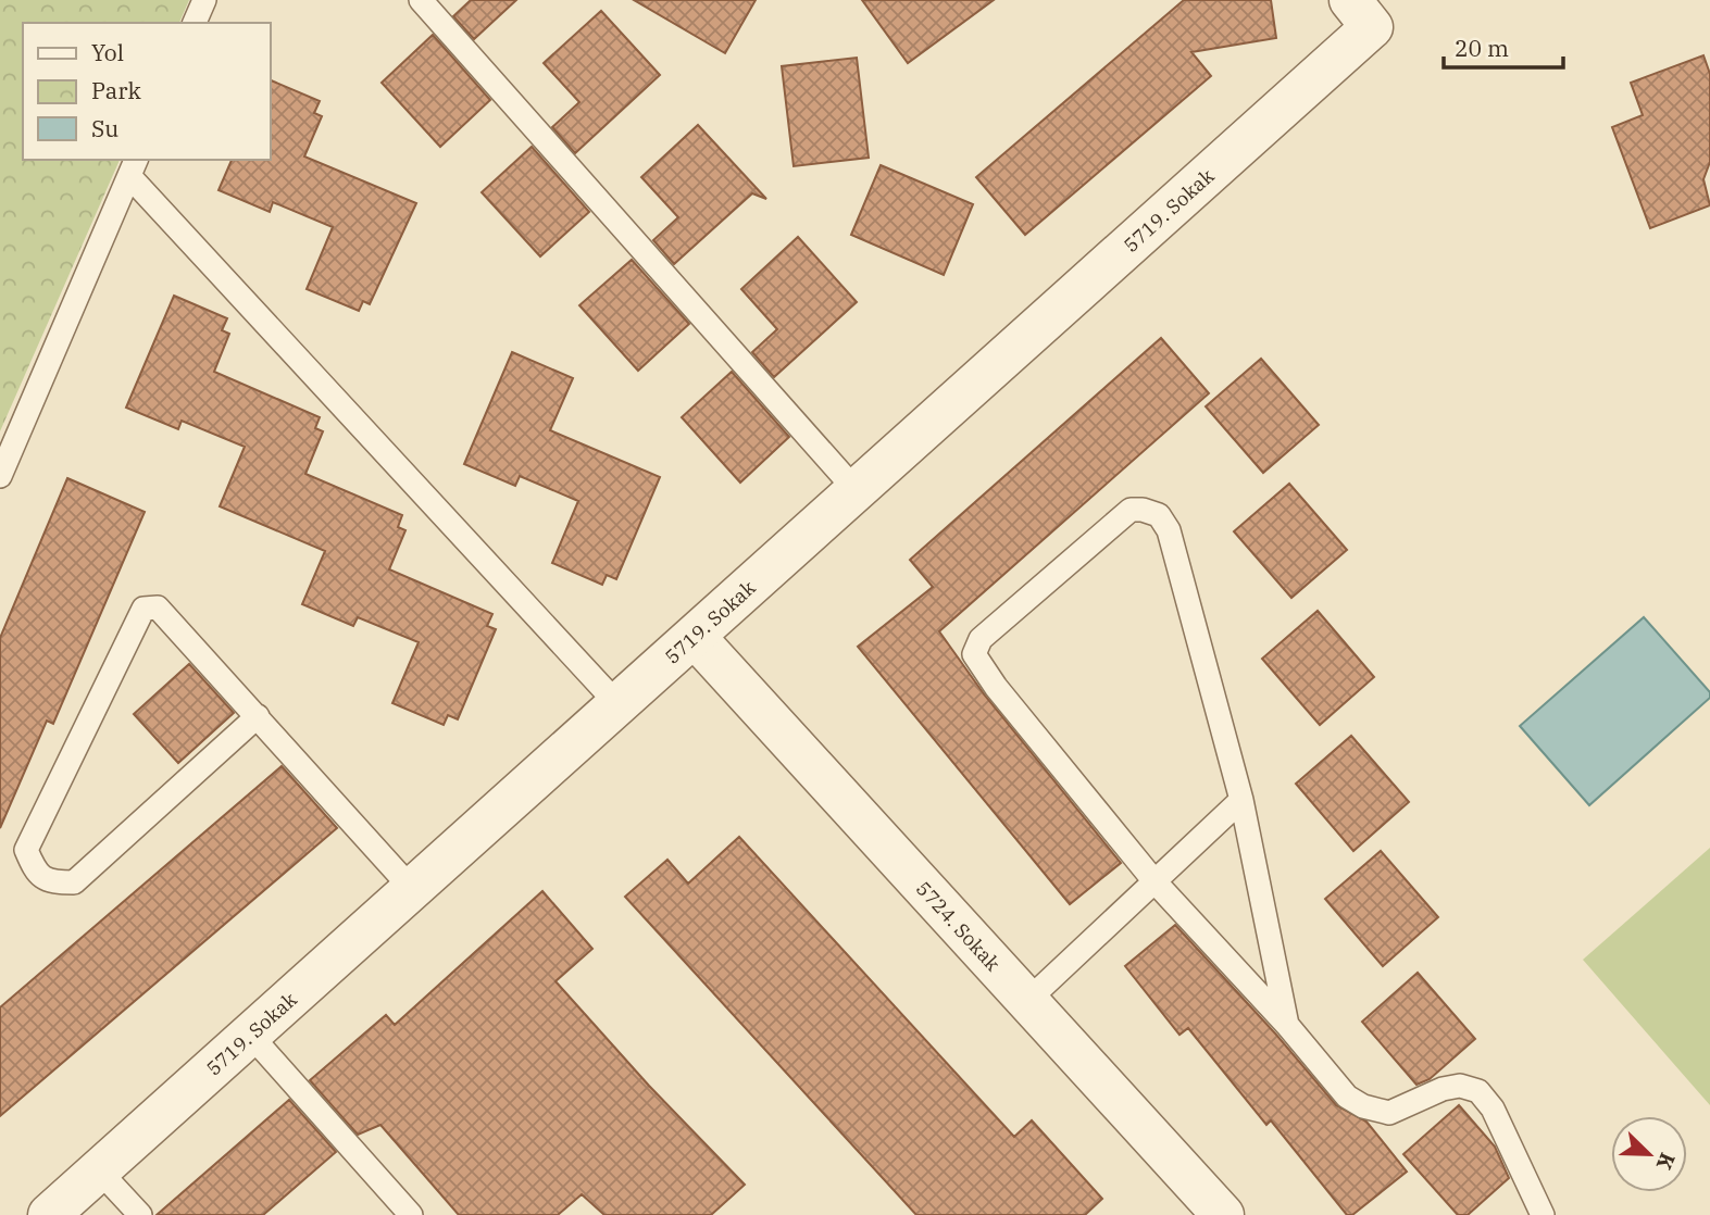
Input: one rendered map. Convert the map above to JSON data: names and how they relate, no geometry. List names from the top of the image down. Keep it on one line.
{"streets":{"street":["5719. Sokak","5724. Sokak"]},"crossings":[["5719. Sokak","5724. Sokak"]],"legend":["Yol","Park","Su"],"scale_bar":"20 m","north":"bottom right"}
